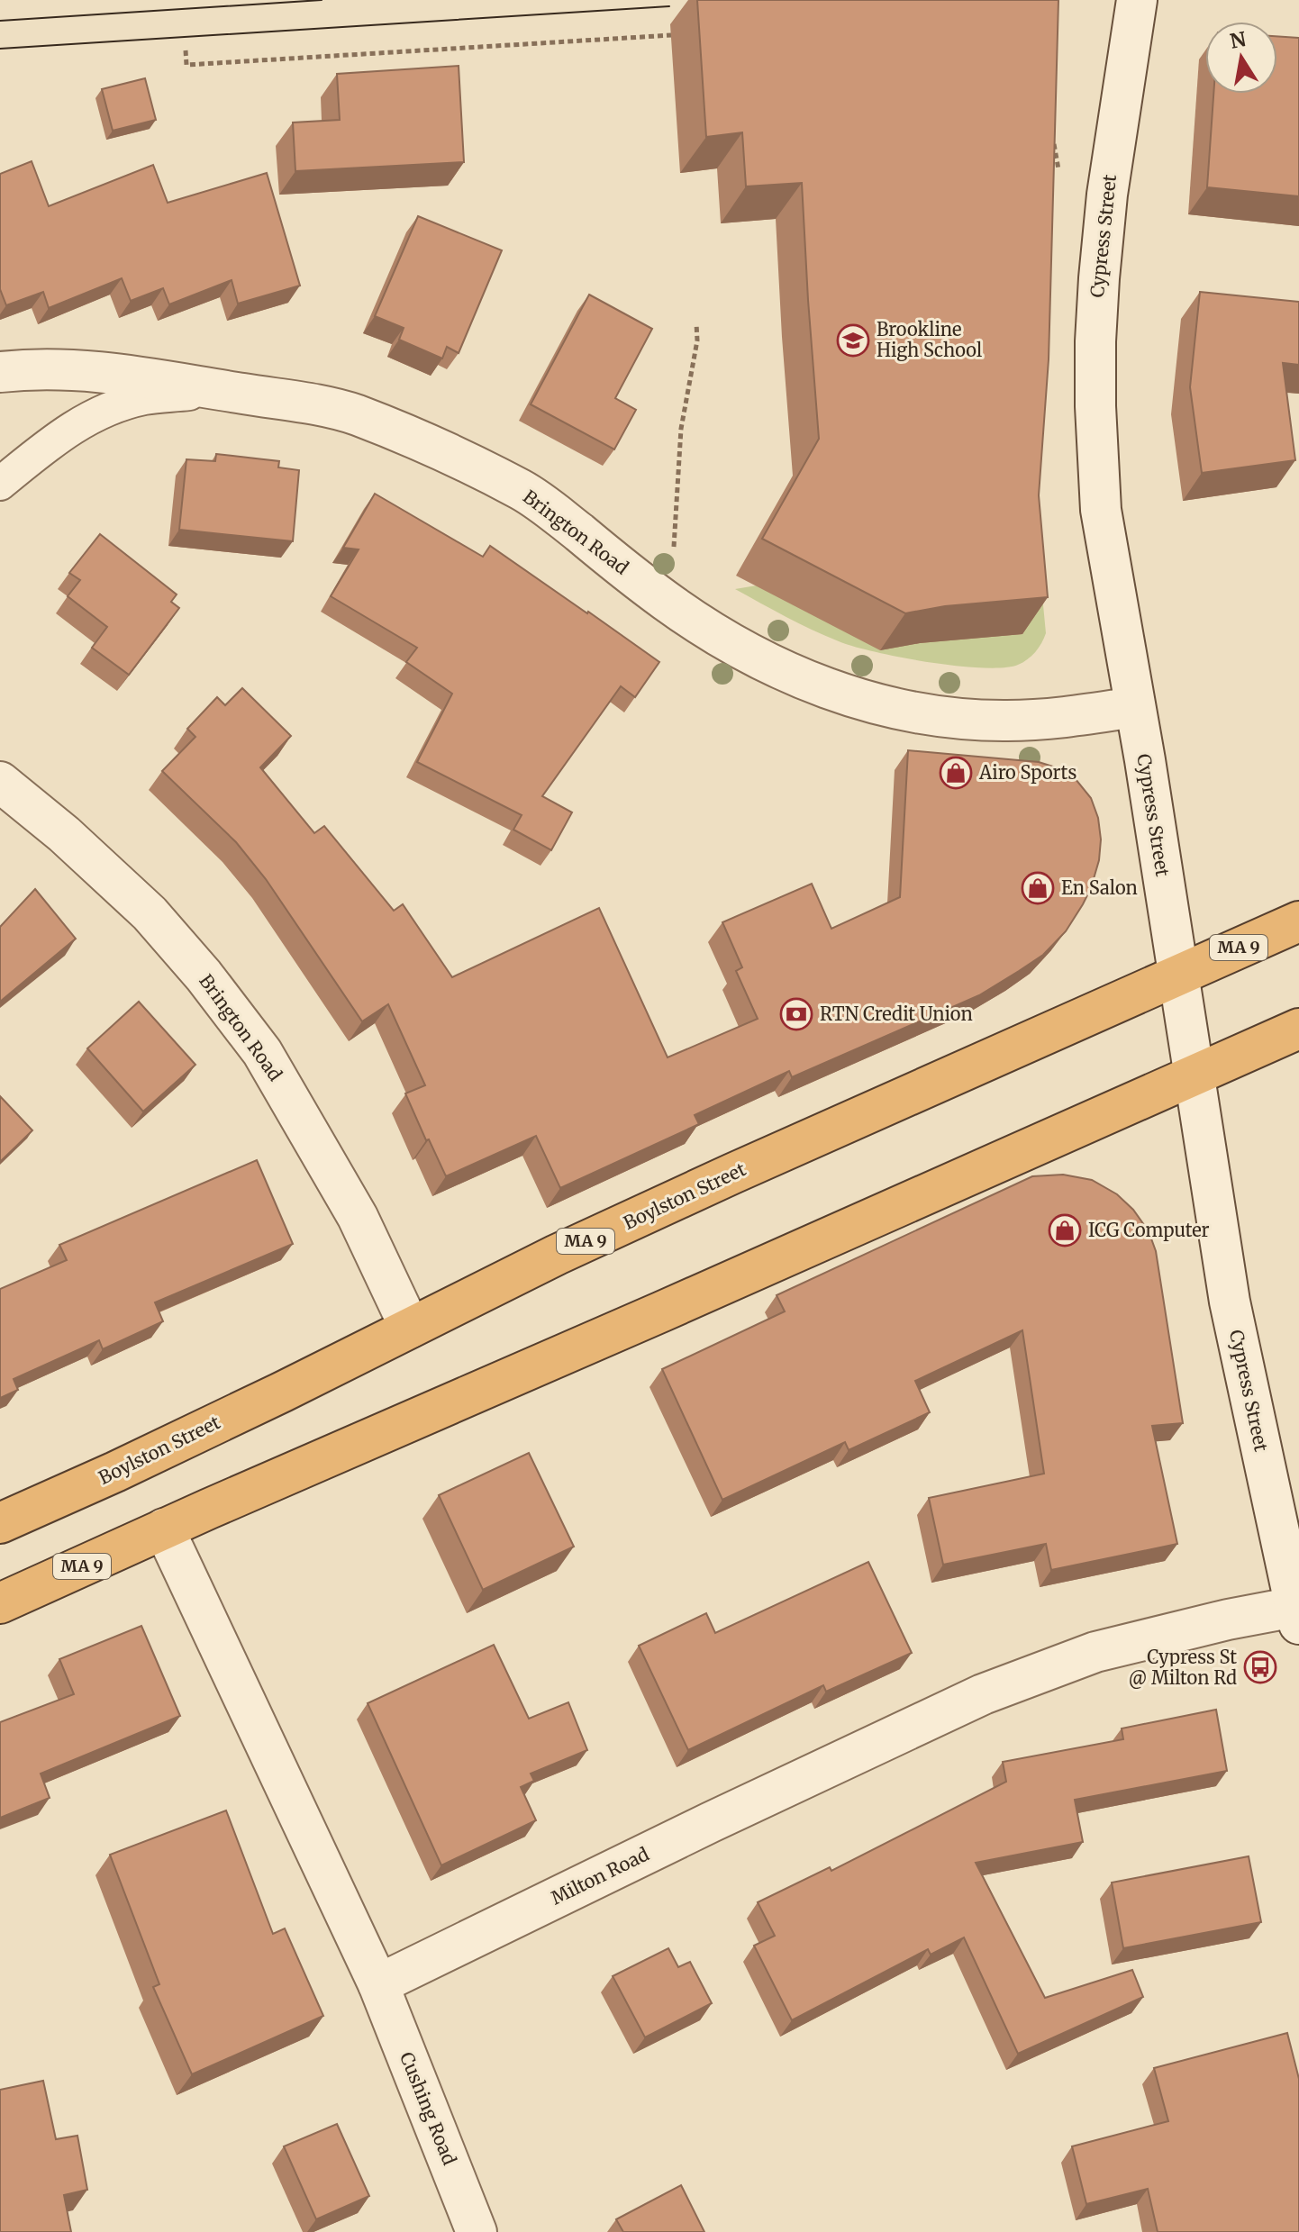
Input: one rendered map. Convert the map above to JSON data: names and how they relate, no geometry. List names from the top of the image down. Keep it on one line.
{"streets":{"highway":["MA 9","Boylston Street"],"street":["Cypress Street","Brington Road","Milton Road","Cushing Road"]},"crossings":[["Cypress Street","Brington Road"],["Cypress Street","MA 9"],["Cypress Street","Boylston Street"],["Cypress Street","Milton Road"],["Brington Road","Boylston Street"],["Milton Road","Cushing Road"]],"places":{"school or university":["Brookline High School"],"shop":["Airo Sports","En Salon","ICG Computer"],"bank":["RTN Credit Union"],"bus stop":["Cypress St @ Milton Rd"]},"north":"top"}
